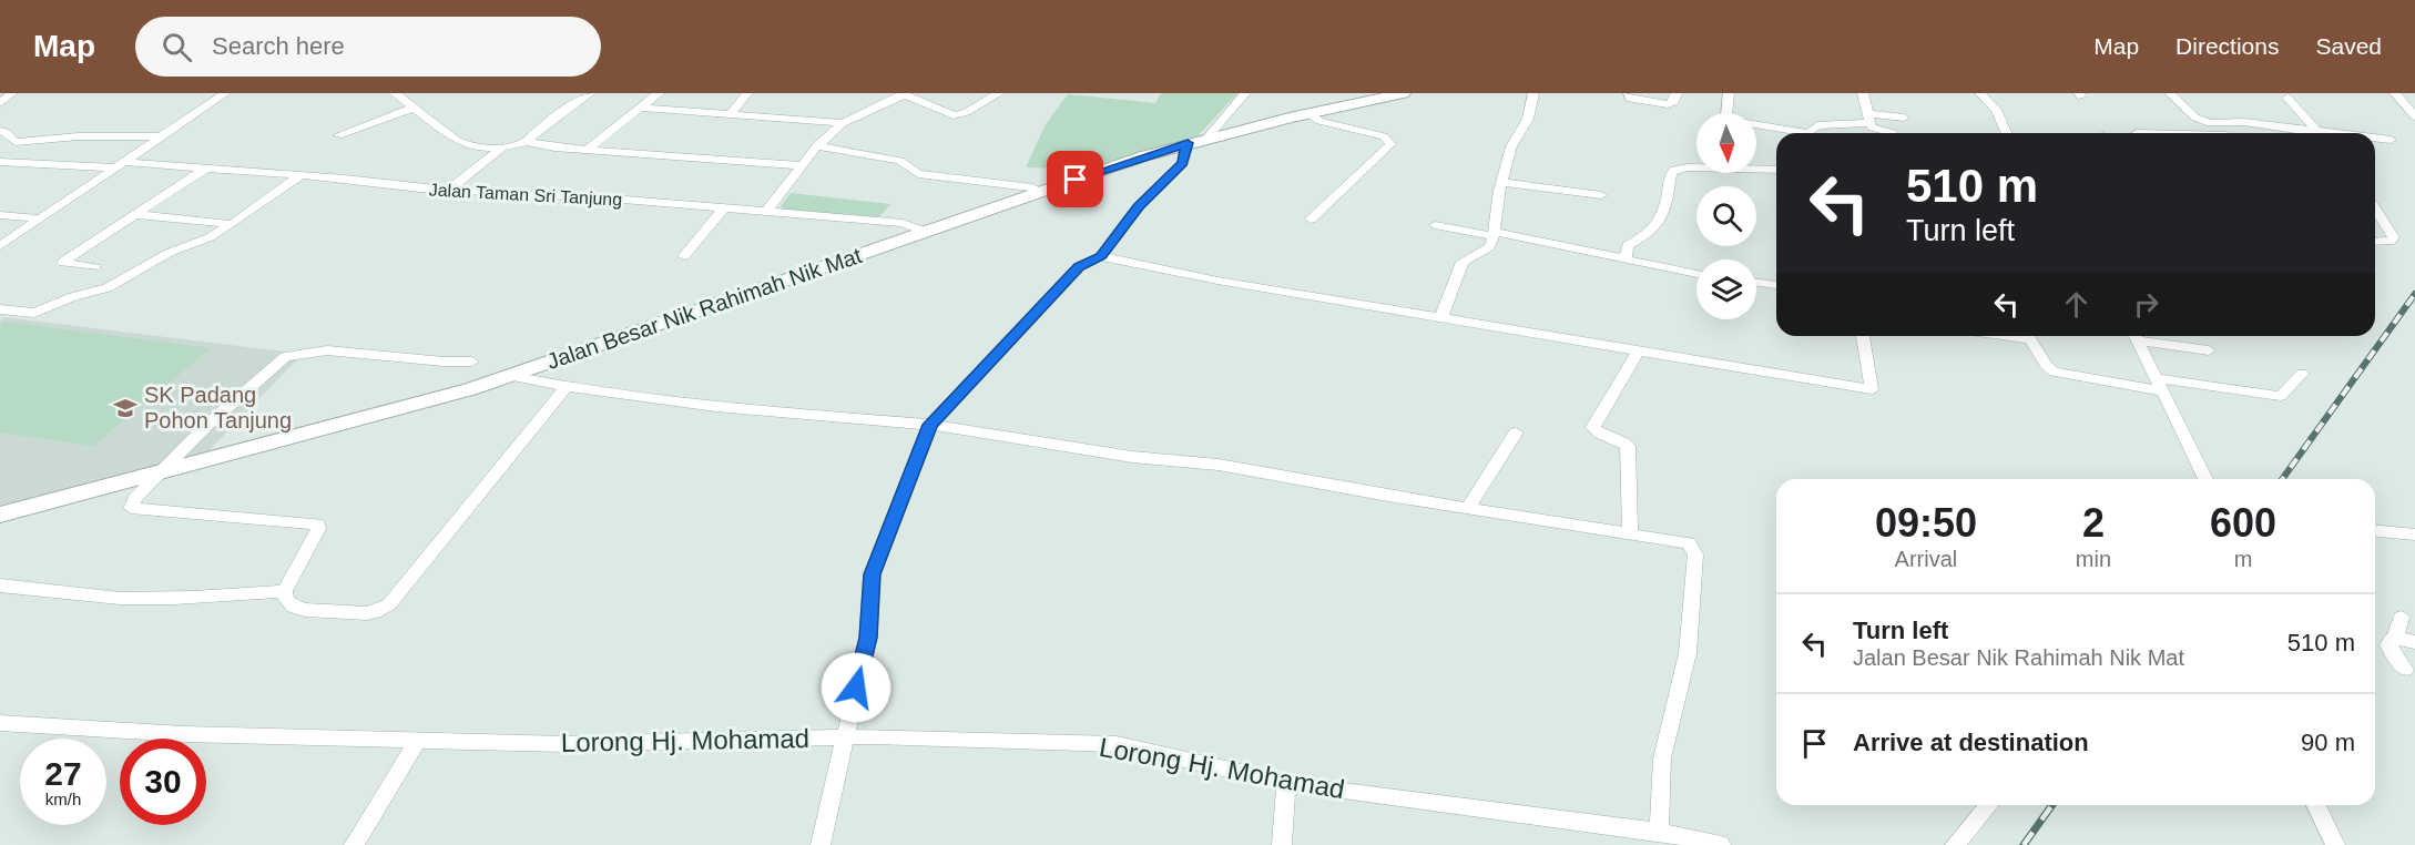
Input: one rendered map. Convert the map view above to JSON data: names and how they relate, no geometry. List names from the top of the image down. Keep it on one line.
{"streets":{"street":["Jalan Taman Sri Tanjung","Jalan Besar Nik Rahimah Nik Mat","Lorong Hj. Mohamad"]},"crossings":[["Jalan Taman Sri Tanjung","Jalan Besar Nik Rahimah Nik Mat"]],"places":{"school or university":["SK Padang Pohon Tanjung"]},"north":"bottom","page":{"header":"Map","search":"Search here","nav":["Map","Directions","Saved"],"turn":["510 m","Turn left"],"eta":["09:50","Arrival","2","min","600","m"],"list":[{"name":"Turn left","note":"Jalan Besar Nik Rahimah Nik Mat","value":"510 m"},{"name":"Arrive at destination","value":"90 m"}],"speed":"27 km/h","limit":"30"}}
